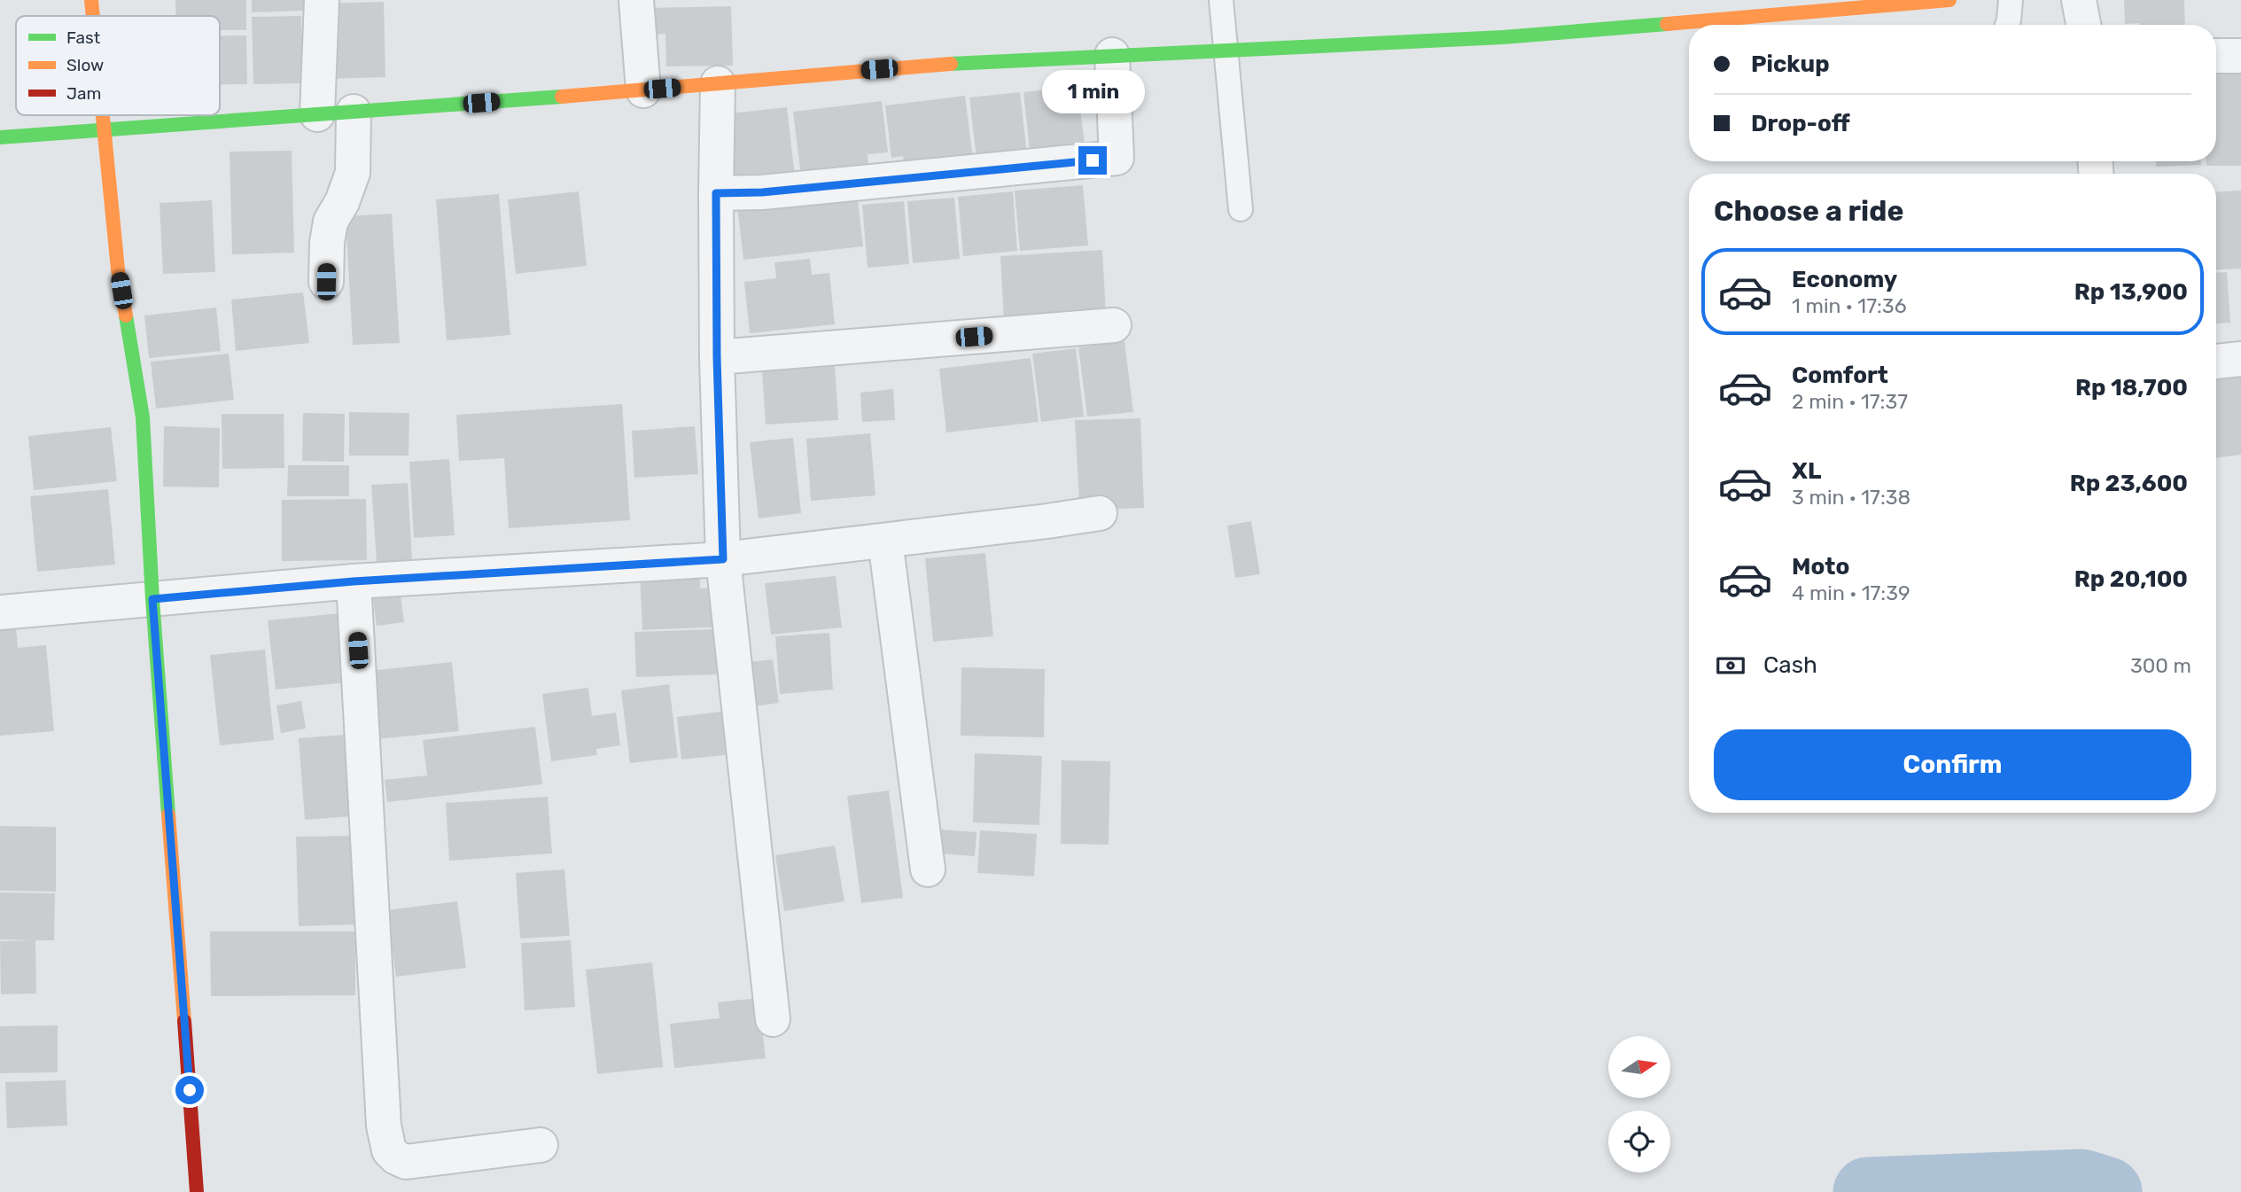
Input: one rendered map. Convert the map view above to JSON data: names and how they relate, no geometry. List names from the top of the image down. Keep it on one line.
{"legend":["Fast","Slow","Jam"],"north":"right","page":{"banner":["Pickup","Drop-off"],"bubble":"1 min","heading":"Choose a ride","list":[{"name":"Economy","note":"1 min · 17:36","value":"Rp 13,900"},{"name":"Comfort","note":"2 min · 17:37","value":"Rp 18,700"},{"name":"XL","note":"3 min · 17:38","value":"Rp 23,600"},{"name":"Moto","note":"4 min · 17:39","value":"Rp 20,100"}],"pay":["Cash","300 m"],"buttons":"Confirm"}}
